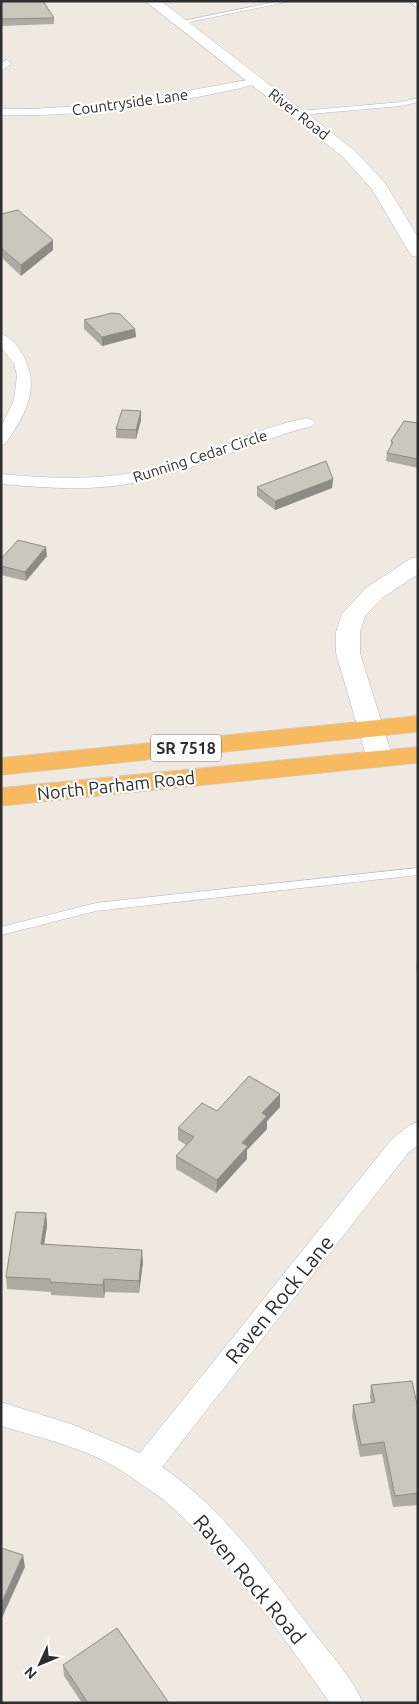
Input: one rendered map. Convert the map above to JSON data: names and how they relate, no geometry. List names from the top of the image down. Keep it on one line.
{"streets":{"highway":["SR 7518","North Parham Road"],"main road":["River Road"],"street":["Countryside Lane","Running Cedar Circle","Raven Rock Lane","Raven Rock Road"]},"crossings":[["Countryside Lane","River Road"],["Raven Rock Lane","Raven Rock Road"]],"north":"bottom left"}
